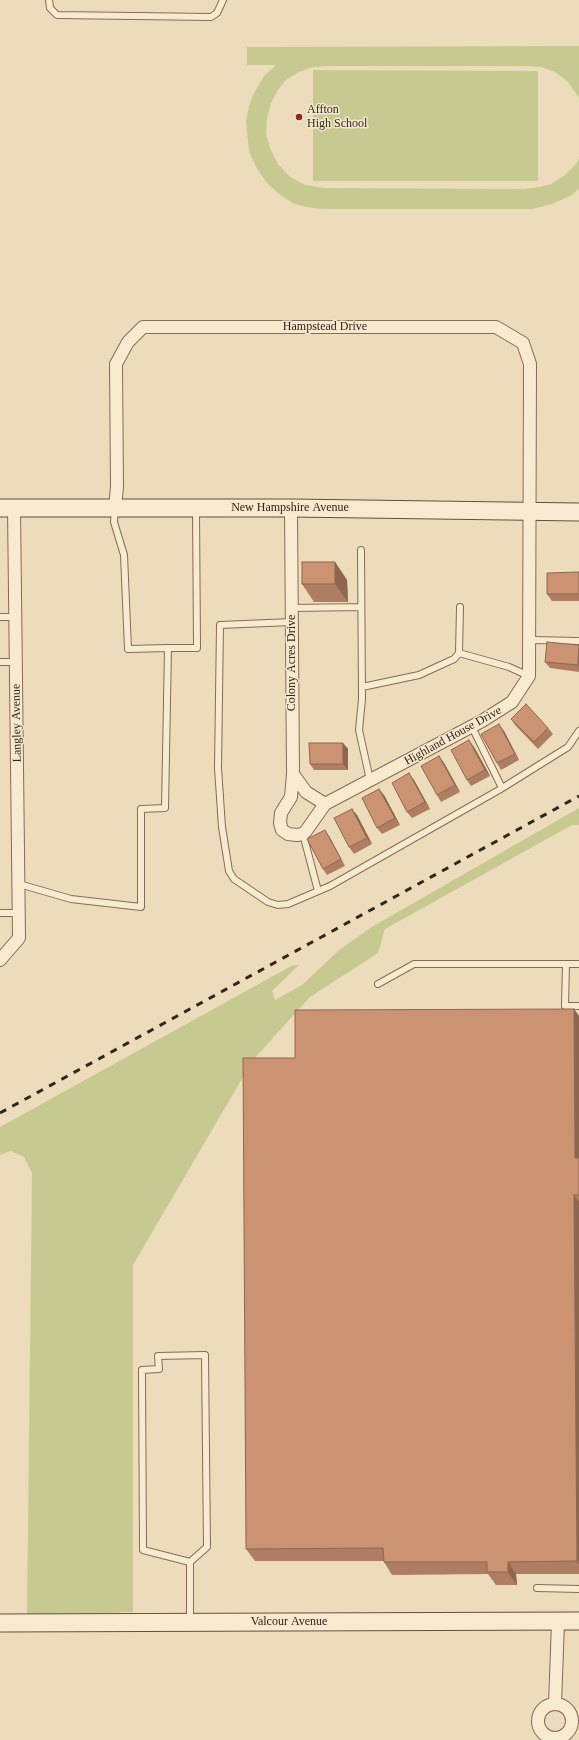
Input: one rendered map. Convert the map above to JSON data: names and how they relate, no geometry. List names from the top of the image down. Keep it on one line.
{"streets":{"street":["Hampstead Drive","New Hampshire Avenue","Colony Acres Drive","Langley Avenue","Highland House Drive","Valcour Avenue"]},"crossings":[["Hampstead Drive","New Hampshire Avenue"],["New Hampshire Avenue","Colony Acres Drive"],["New Hampshire Avenue","Langley Avenue"]],"places":["Affton High School"]}
